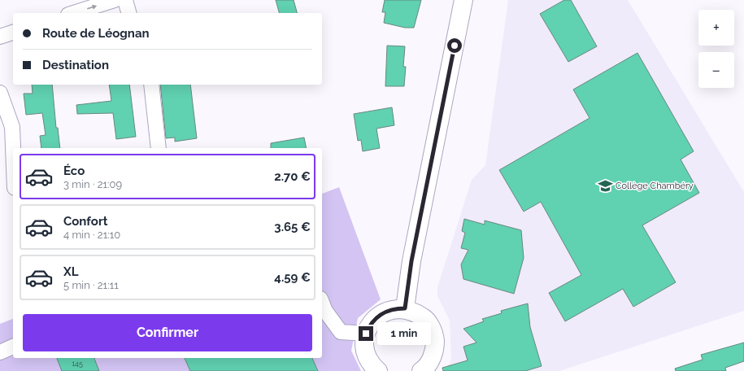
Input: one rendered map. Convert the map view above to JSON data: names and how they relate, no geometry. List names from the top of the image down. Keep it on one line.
{"places":{"school or university":["Collège Chambéry"]},"house_numbers":["145"],"page":{"map_buttons":["+","−"],"banner":["Route de Léognan","Destination"],"list":[{"name":"Éco","note":"3 min · 21:09","value":"2.70 €"},{"name":"Confort","note":"4 min · 21:10","value":"3.65 €"},{"name":"XL","note":"5 min · 21:11","value":"4.59 €"}],"buttons":"Confirmer","bubble":"1 min"}}
